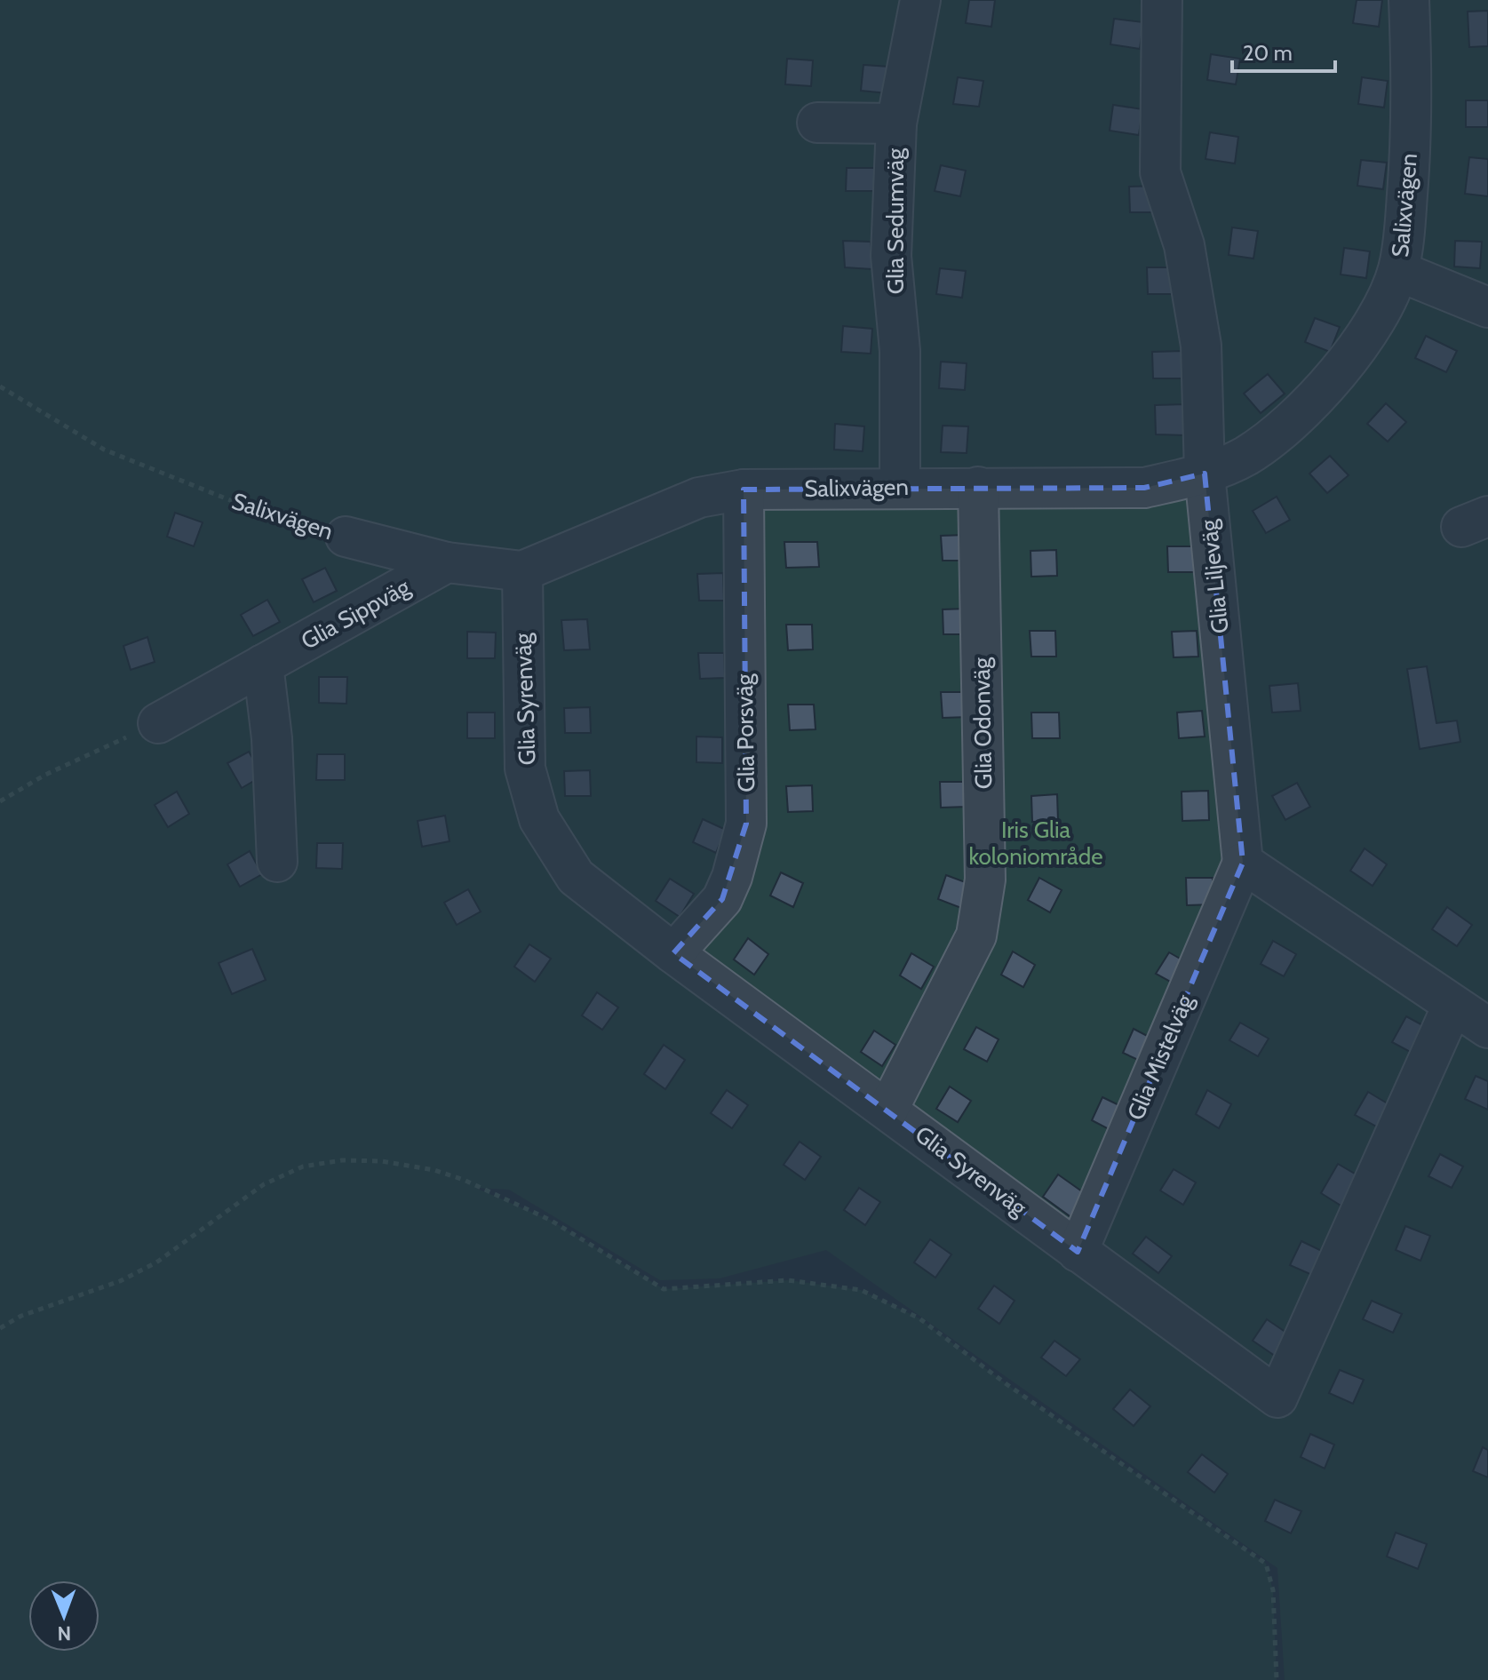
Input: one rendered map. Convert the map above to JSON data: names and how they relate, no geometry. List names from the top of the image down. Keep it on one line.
{"streets":{"street":["Salixvägen","Glia Sedumväg","Glia Liljeväg","Glia Sippväg","Glia Syrenväg","Glia Odonväg","Glia Porsväg","Glia Mistelväg"]},"crossings":[["Salixvägen","Glia Sedumväg"],["Salixvägen","Glia Liljeväg"],["Salixvägen","Glia Sippväg"],["Salixvägen","Glia Syrenväg"],["Salixvägen","Glia Odonväg"],["Salixvägen","Glia Porsväg"],["Glia Liljeväg","Glia Mistelväg"],["Glia Syrenväg","Glia Odonväg"],["Glia Syrenväg","Glia Porsväg"],["Glia Syrenväg","Glia Mistelväg"]],"parks":["Iris Glia koloniområde"],"scale_bar":"20 m","north":"bottom"}
